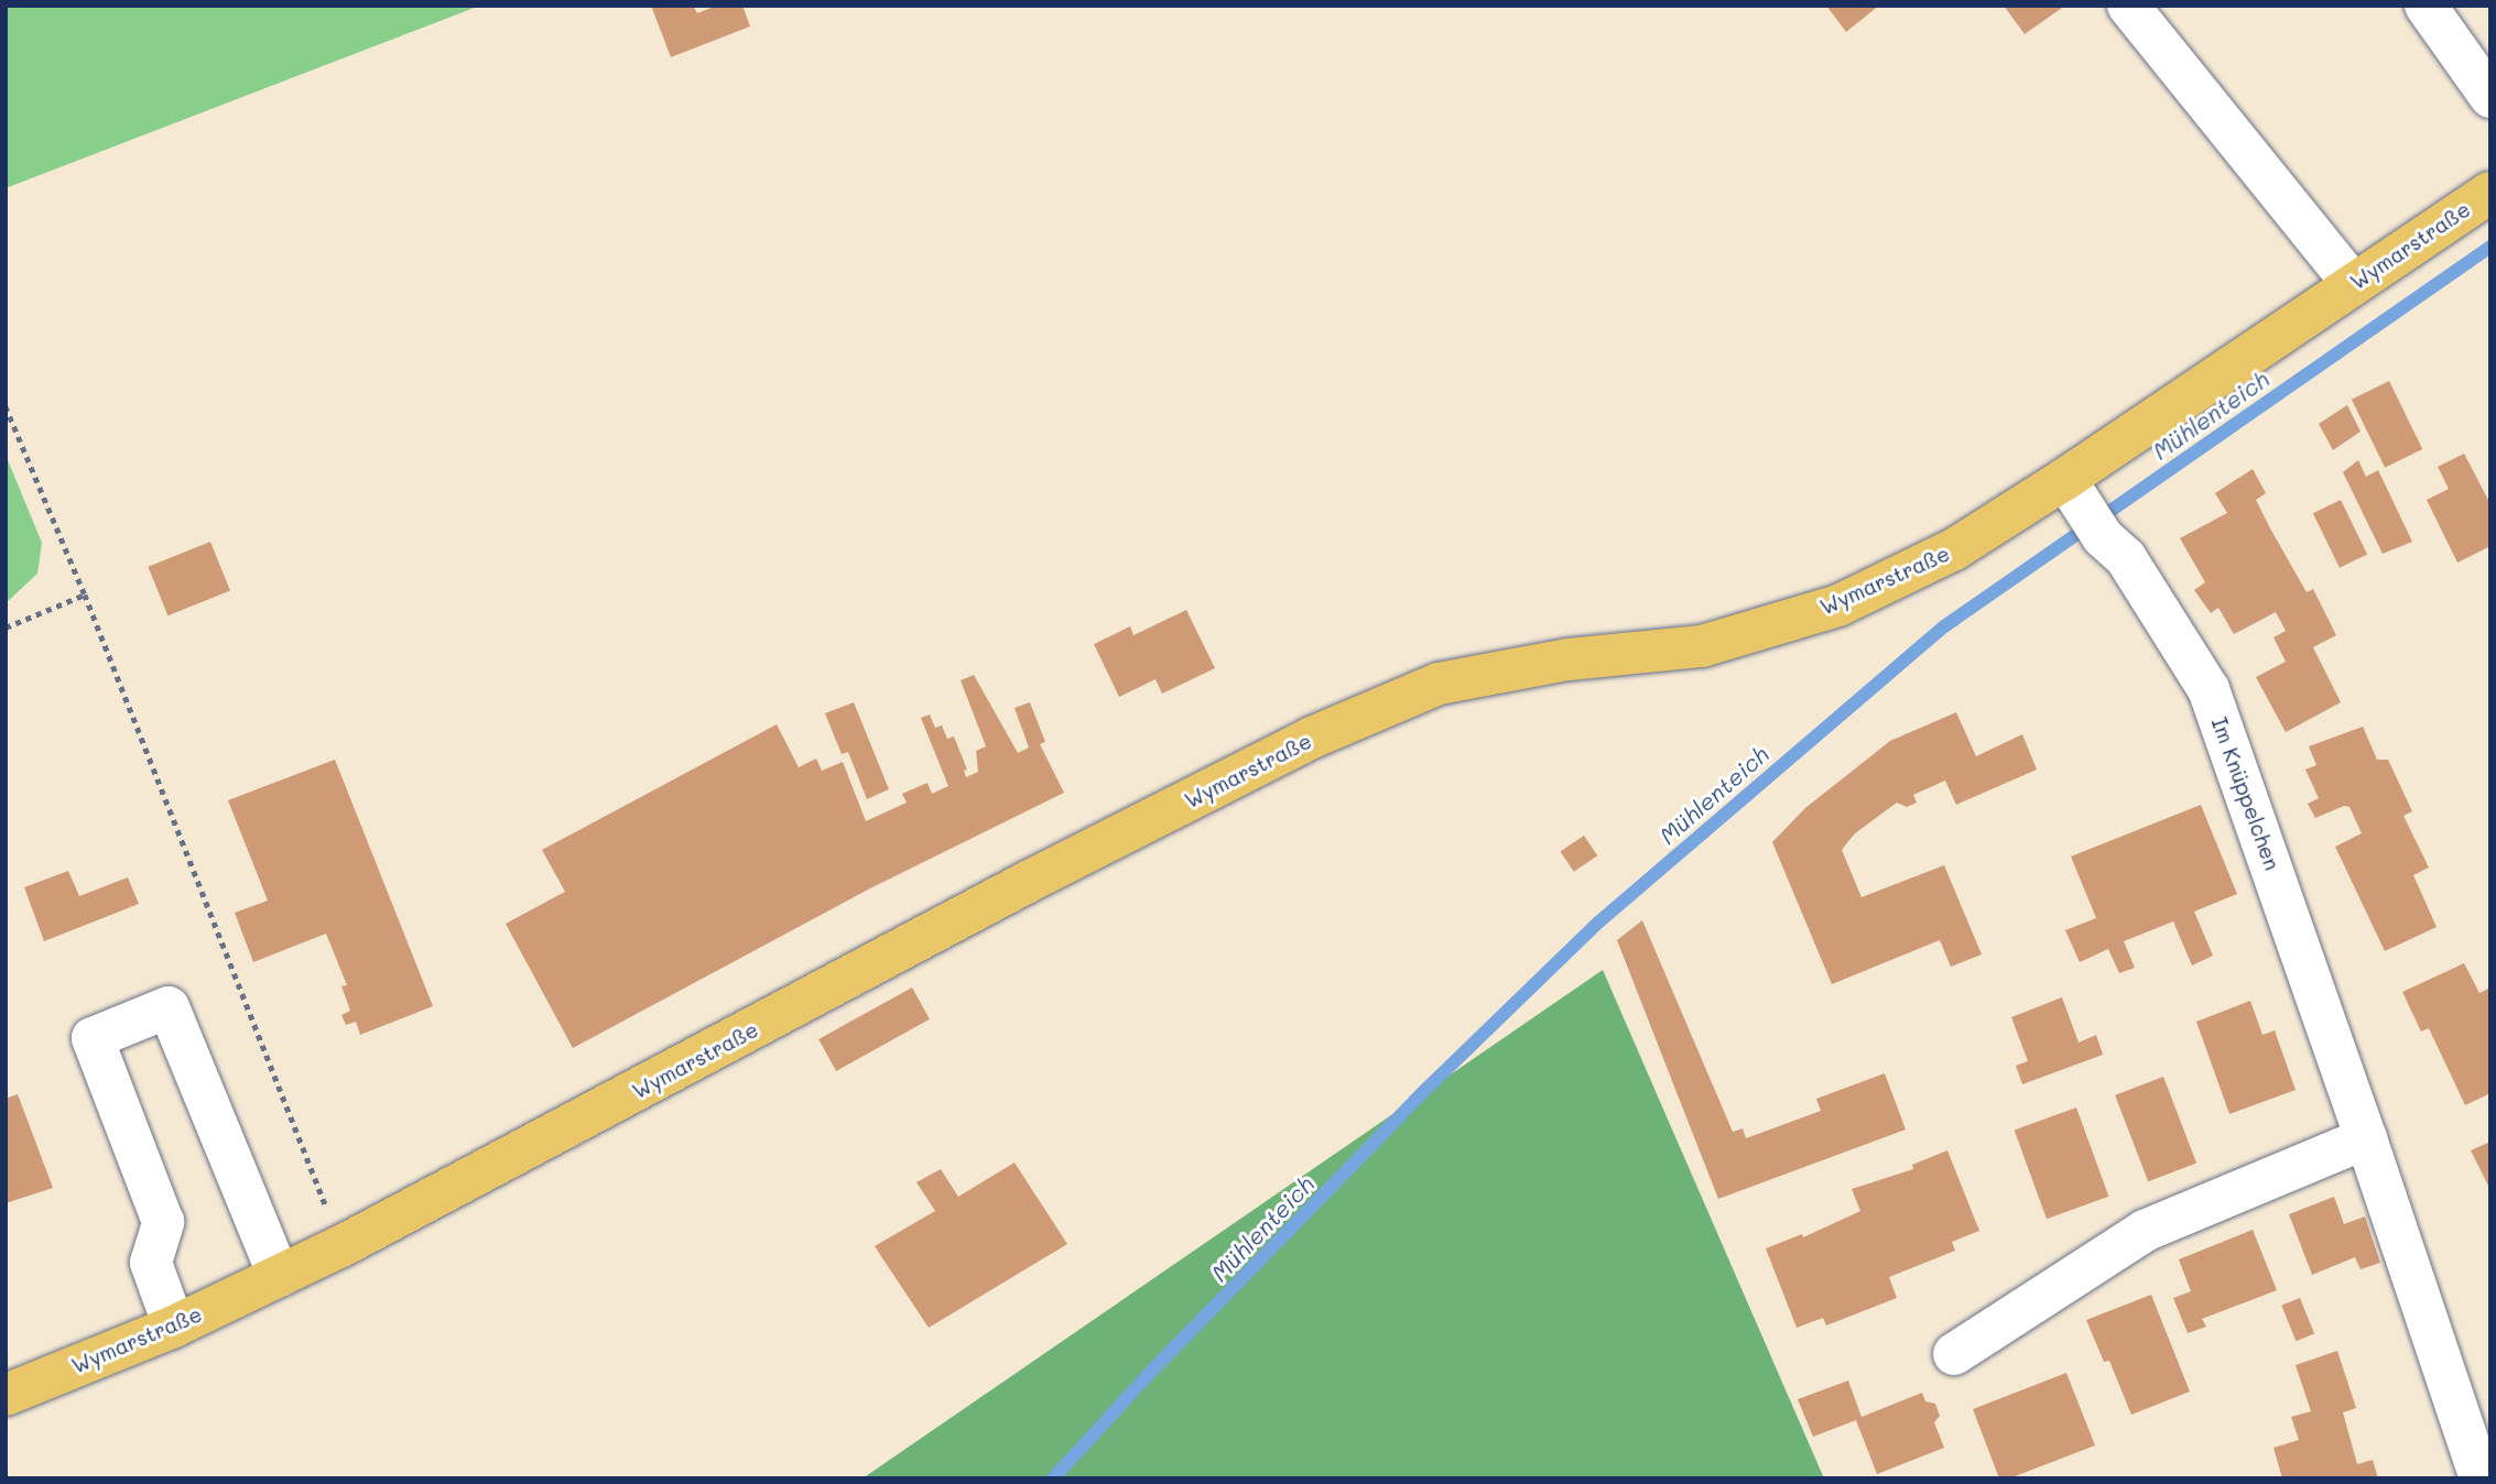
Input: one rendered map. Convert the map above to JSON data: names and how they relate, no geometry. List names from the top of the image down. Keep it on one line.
{"streets":{"main road":["Wymarstraße"],"street":["Im Knüppelchen"]},"crossings":[["Wymarstraße","Im Knüppelchen"]],"water":["Mühlenteich"]}
